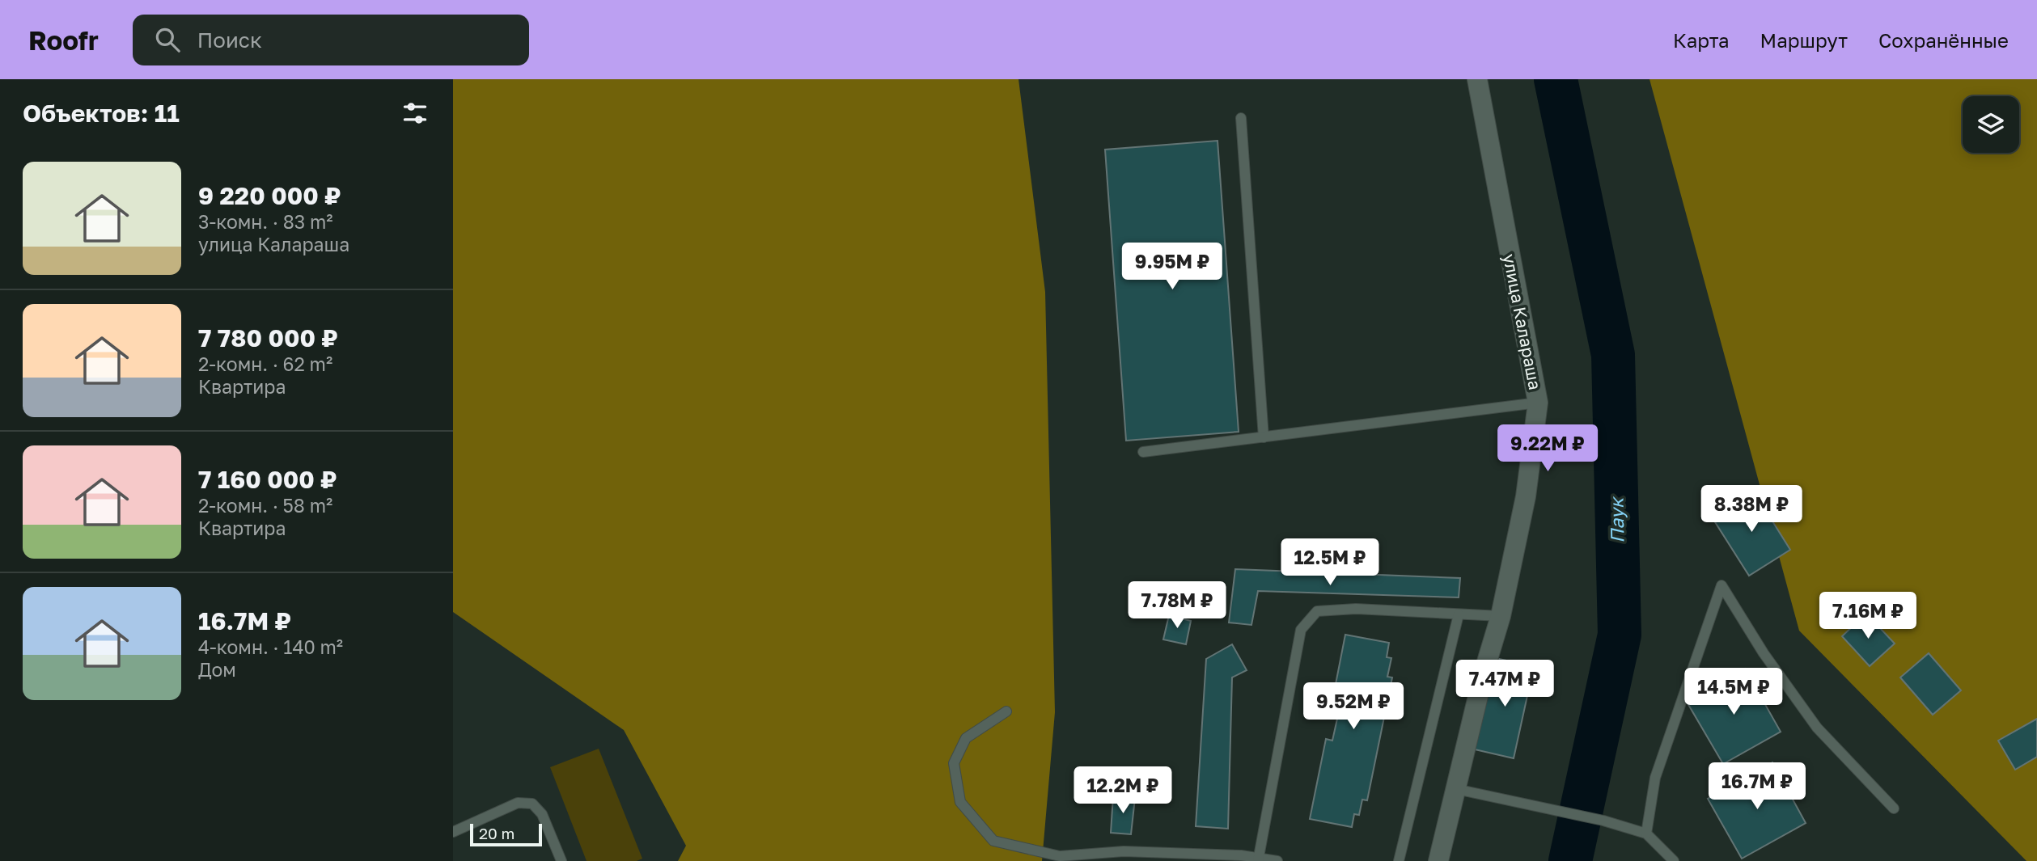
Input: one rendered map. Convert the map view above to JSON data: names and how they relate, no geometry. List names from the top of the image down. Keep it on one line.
{"streets":{"street":["улица Калараша"]},"water":["Паук"],"scale_bar":"20 m","page":{"header":"Roofr","search":"Поиск","nav":["Карта","Маршрут","Сохранённые"],"heading":"Объектов: 11","list":[{"name":"9 220 000 ₽","note":"3-комн. · 83 m² · улица Калараша"},{"name":"7 780 000 ₽","note":"2-комн. · 62 m² · Квартира"},{"name":"7 160 000 ₽","note":"2-комн. · 58 m² · Квартира"},{"name":"16.7M ₽","note":"4-комн. · 140 m² · Дом"}],"price":["9.95M ₽","9.22M ₽","8.38M ₽","12.5M ₽","7.78M ₽","7.16M ₽","7.47M ₽","14.5M ₽","9.52M ₽","16.7M ₽","12.2M ₽"],"scale":"20 m"}}
